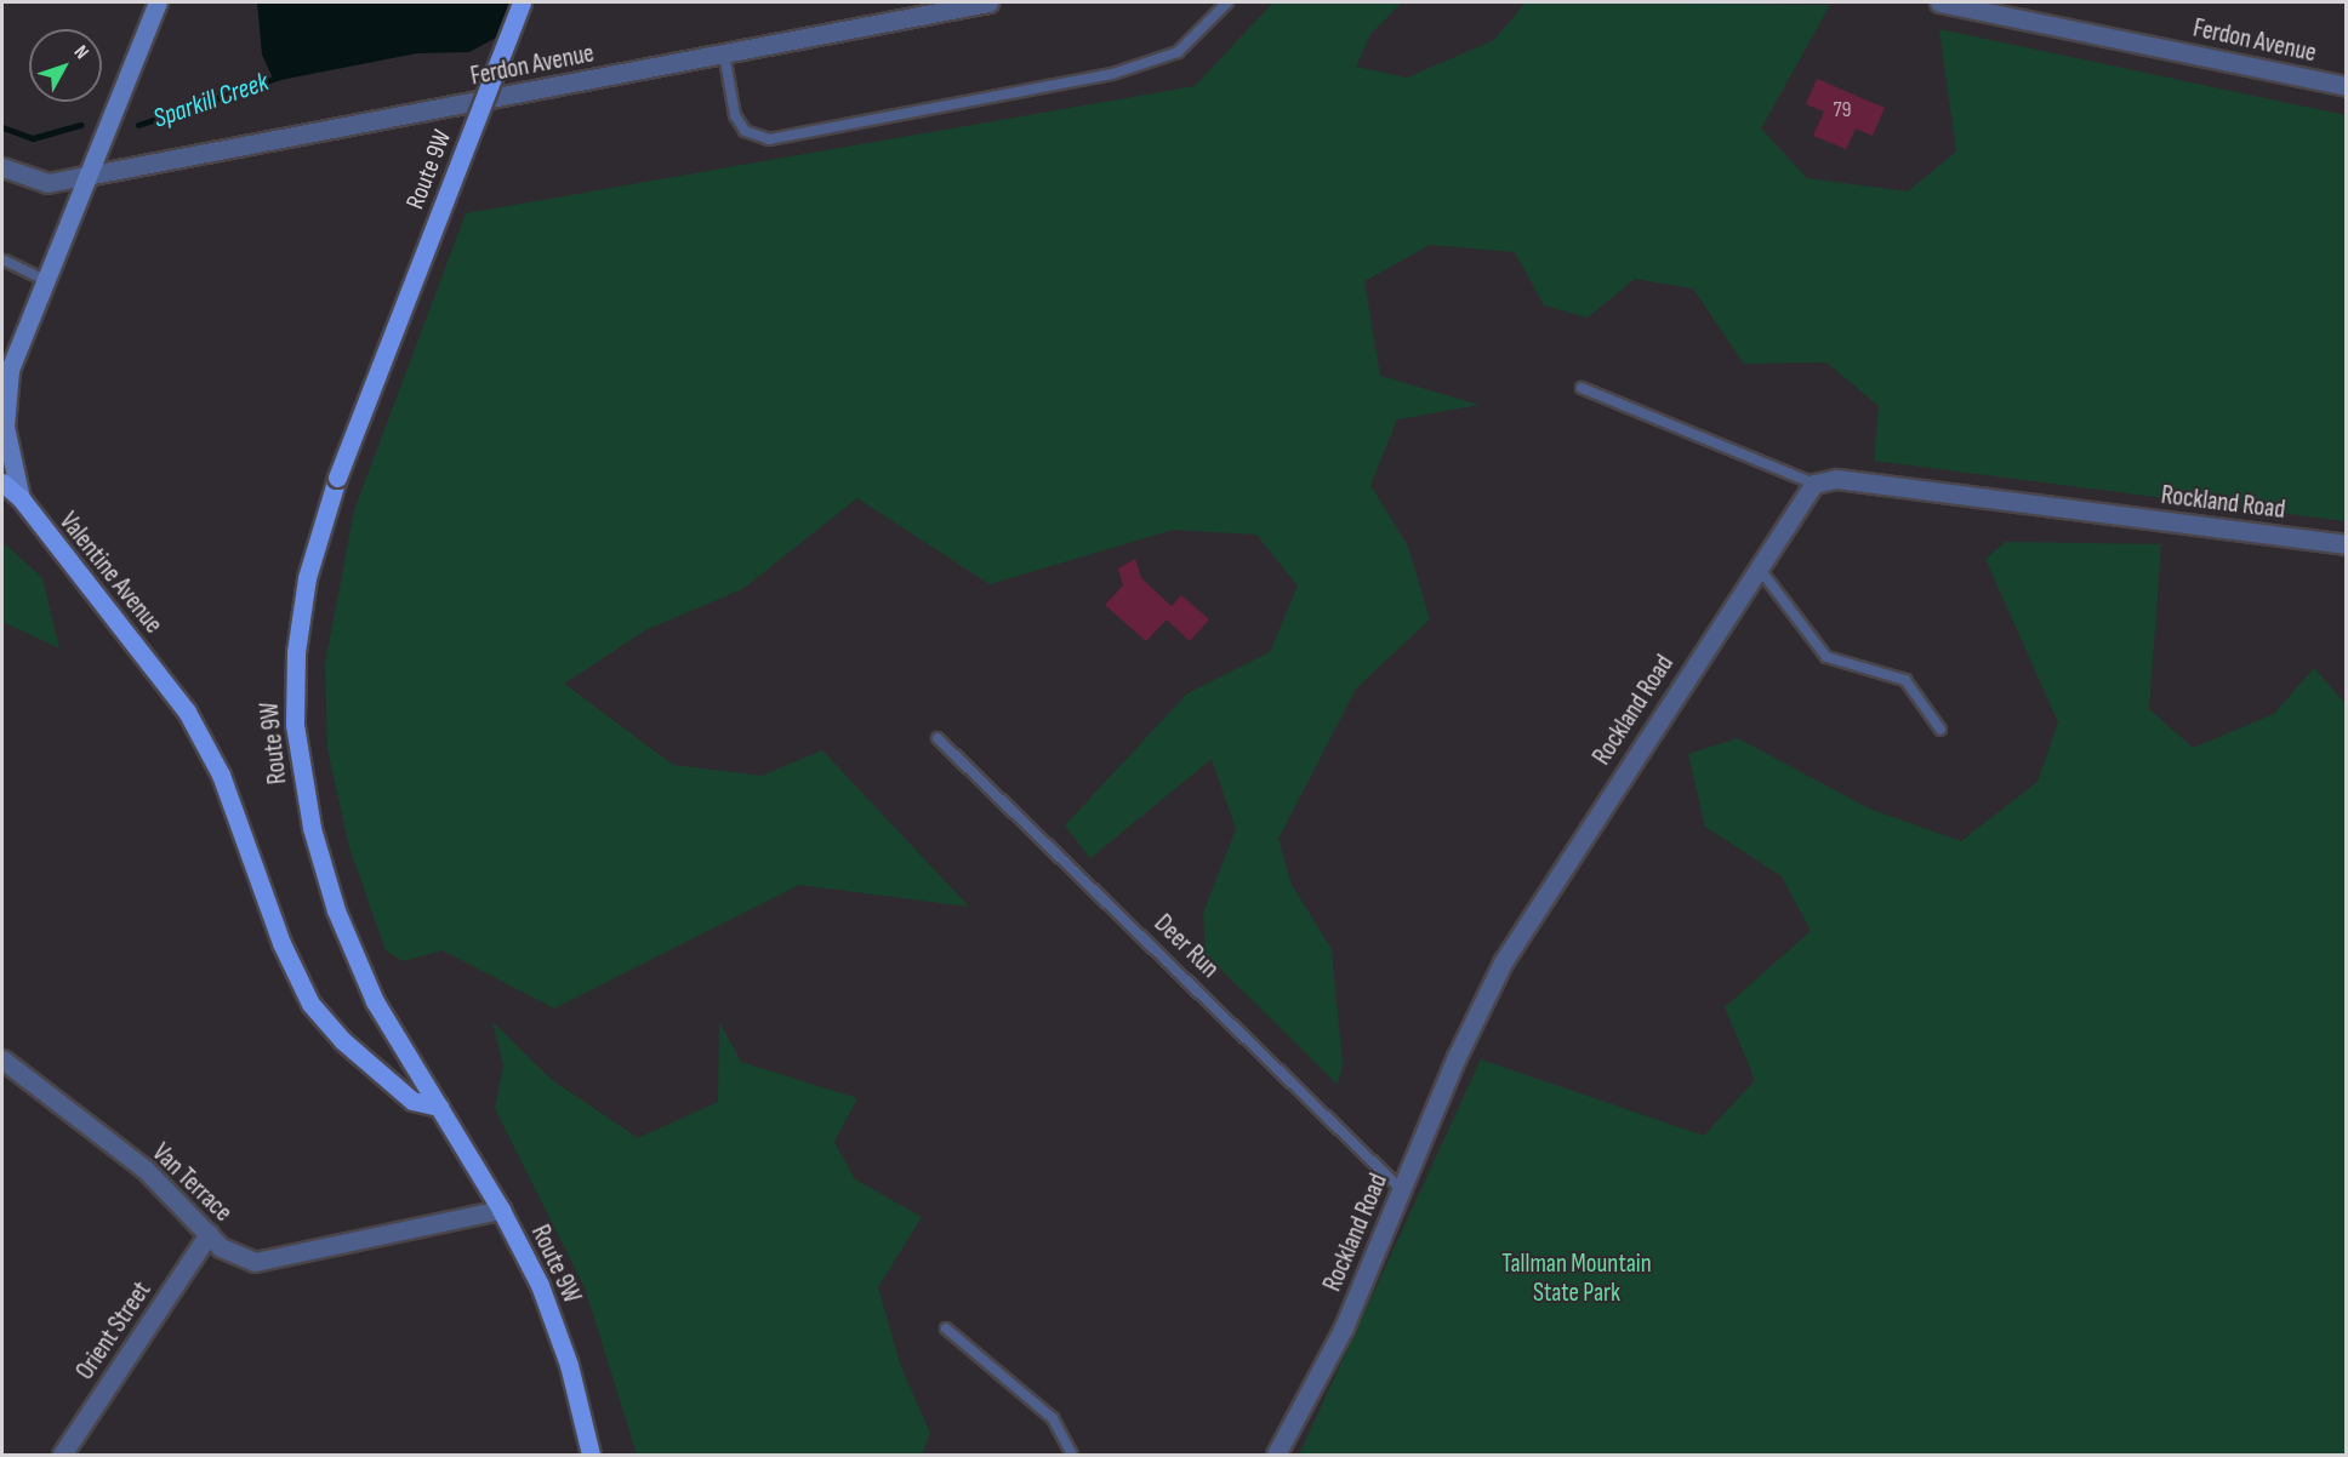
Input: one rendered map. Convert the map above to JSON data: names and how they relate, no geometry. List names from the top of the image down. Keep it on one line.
{"streets":{"main road":["Route 9W","Valentine Avenue"],"street":["Ferdon Avenue","Rockland Road","Van Terrace","Orient Street"],"lane":["Deer Run"]},"crossings":[["Ferdon Avenue","Valentine Avenue"],["Route 9W","Valentine Avenue"],["Route 9W","Van Terrace"],["Rockland Road","Deer Run"],["Van Terrace","Orient Street"]],"water":["Sparkill Creek"],"parks":["Tallman Mountain State Park"],"house_numbers":["79"],"north":"top right"}
